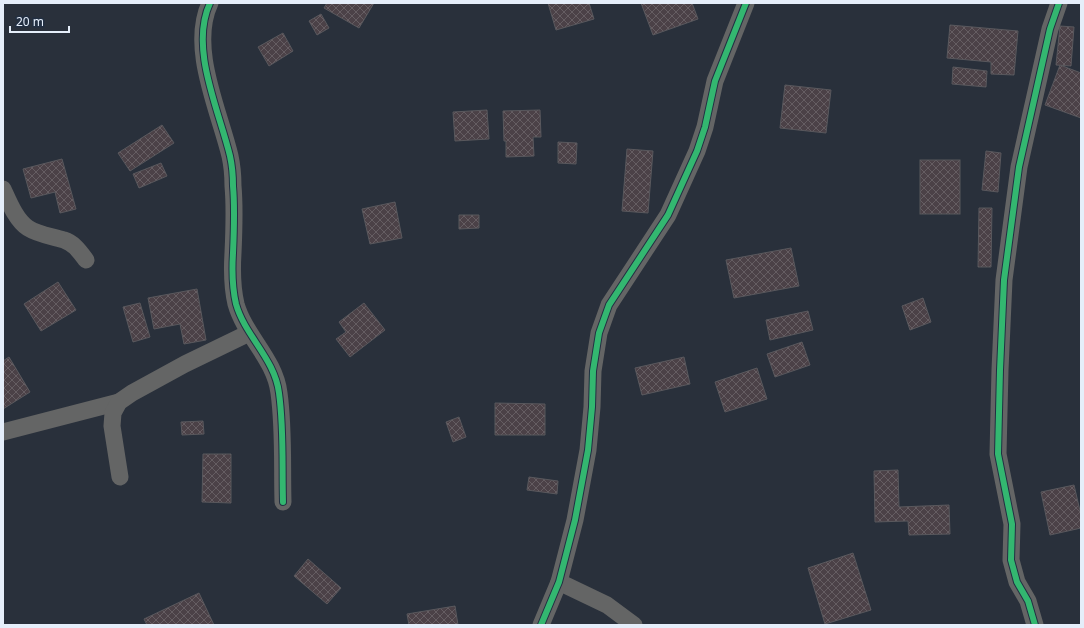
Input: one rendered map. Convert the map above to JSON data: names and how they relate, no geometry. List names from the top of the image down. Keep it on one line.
{"scale_bar":"20 m"}
